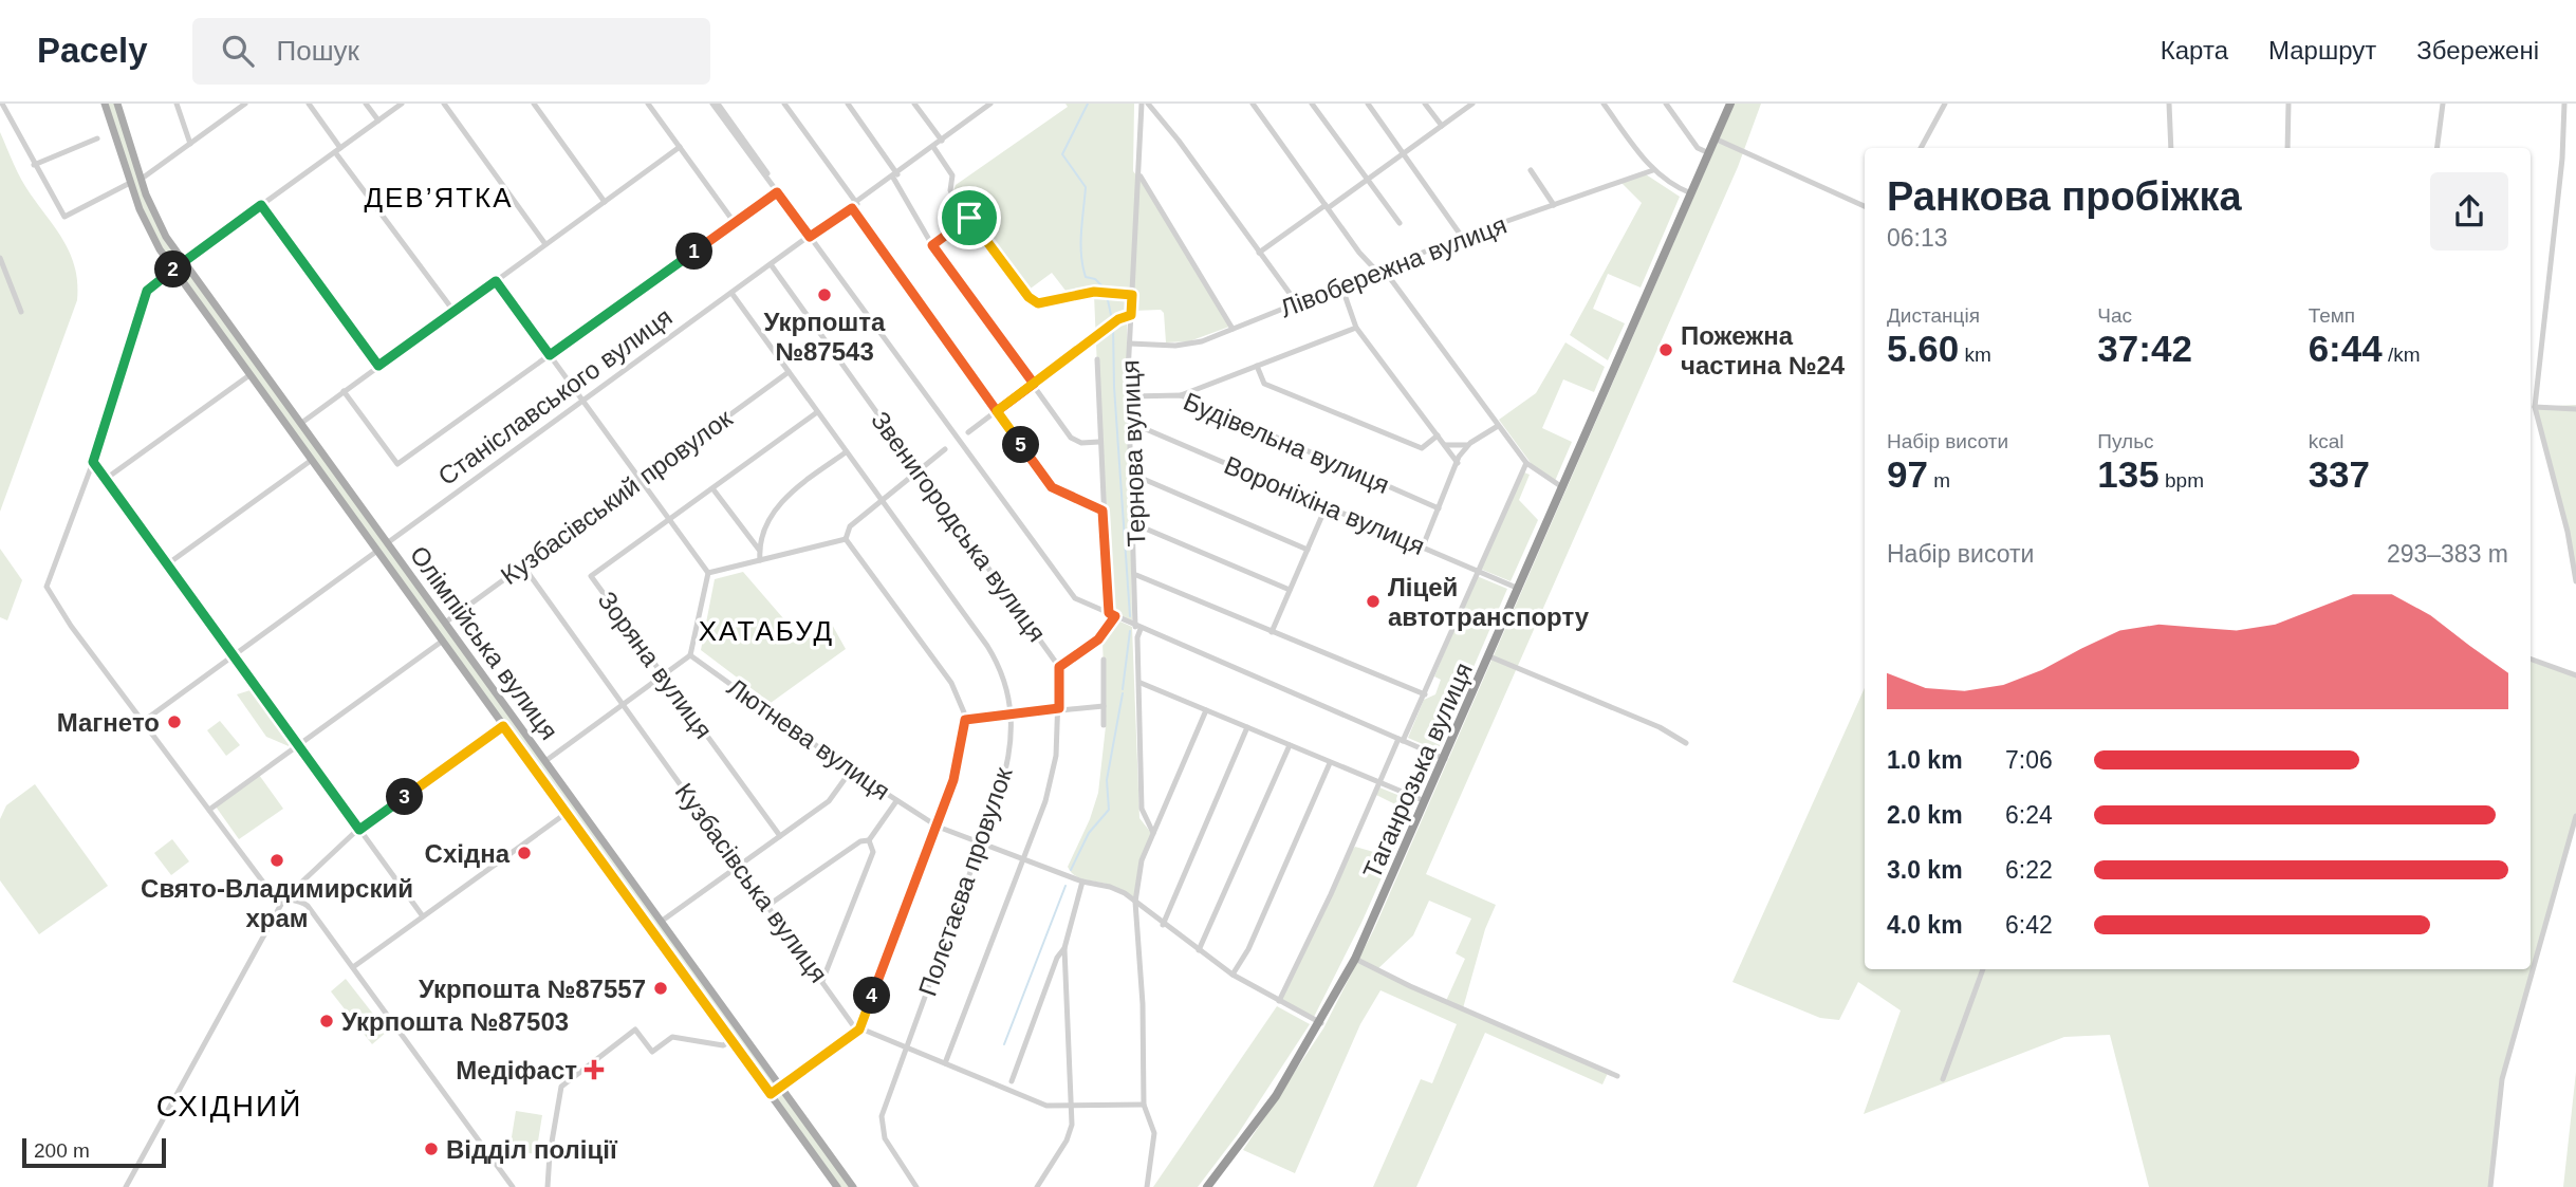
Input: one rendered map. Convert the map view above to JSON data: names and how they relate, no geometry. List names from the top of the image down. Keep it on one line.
{"streets":{"highway":["Таганрозька вулиця"],"main road":["Станіславського вулиця","Олімпійська вулиця"],"street":["Лівобережна вулиця","Будівельна вулиця","Тернова вулиця","Кузбасівський провулок","Вороніхіна вулиця","Звенигородська вулиця","Зоряна вулиця","Лютнева вулиця","Полєтаєва провулок","Кузбасівська вулиця"]},"crossings":[["Лівобережна вулиця","Тернова вулиця"],["Станіславського вулиця","Звенигородська вулиця"],["Станіславського вулиця","Олімпійська вулиця"],["Станіславського вулиця","Полєтаєва провулок"],["Будівельна вулиця","Тернова вулиця"],["Тернова вулиця","Вороніхіна вулиця"],["Кузбасівський провулок","Олімпійська вулиця"],["Кузбасівський провулок","Полєтаєва провулок"],["Кузбасівський провулок","Кузбасівська вулиця"],["Вороніхіна вулиця","Таганрозька вулиця"],["Звенигородська вулиця","Лютнева вулиця"],["Зоряна вулиця","Полєтаєва провулок"],["Лютнева вулиця","Таганрозька вулиця"],["Лютнева вулиця","Полєтаєва провулок"]],"districts":["ДЕВ’ЯТКА","ХАТАБУД","СХІДНИЙ"],"places":{"other":["Укрпошта №87543","Пожежна частина №24","Ліцей автотранспорту","Магнето","Східна","Свято-Владимирский храм","Укрпошта №87557","Укрпошта №87503","Відділ поліції"],"health":["Медіфаст"]},"scale_bar":"200 m","page":{"header":"Pacely","search":"Пошук","nav":["Карта","Маршрут","Збережені"],"heading":["Ранкова пробіжка","06:13"],"pins":["1","2","5","3","4"],"stats":[["Дистанція","5.60 km"],["Час","37:42"],["Темп","6:44 /km"],["Набір висоти","97 m"],["Пульс","135 bpm"],["kcal","337"]],"chart":["Набір висоти","293–383 m"],"list":[{"name":"1.0 km","note":"7:06"},{"name":"2.0 km","note":"6:24"},{"name":"3.0 km","note":"6:22"},{"name":"4.0 km","note":"6:42"}],"scale":"200 m"}}
